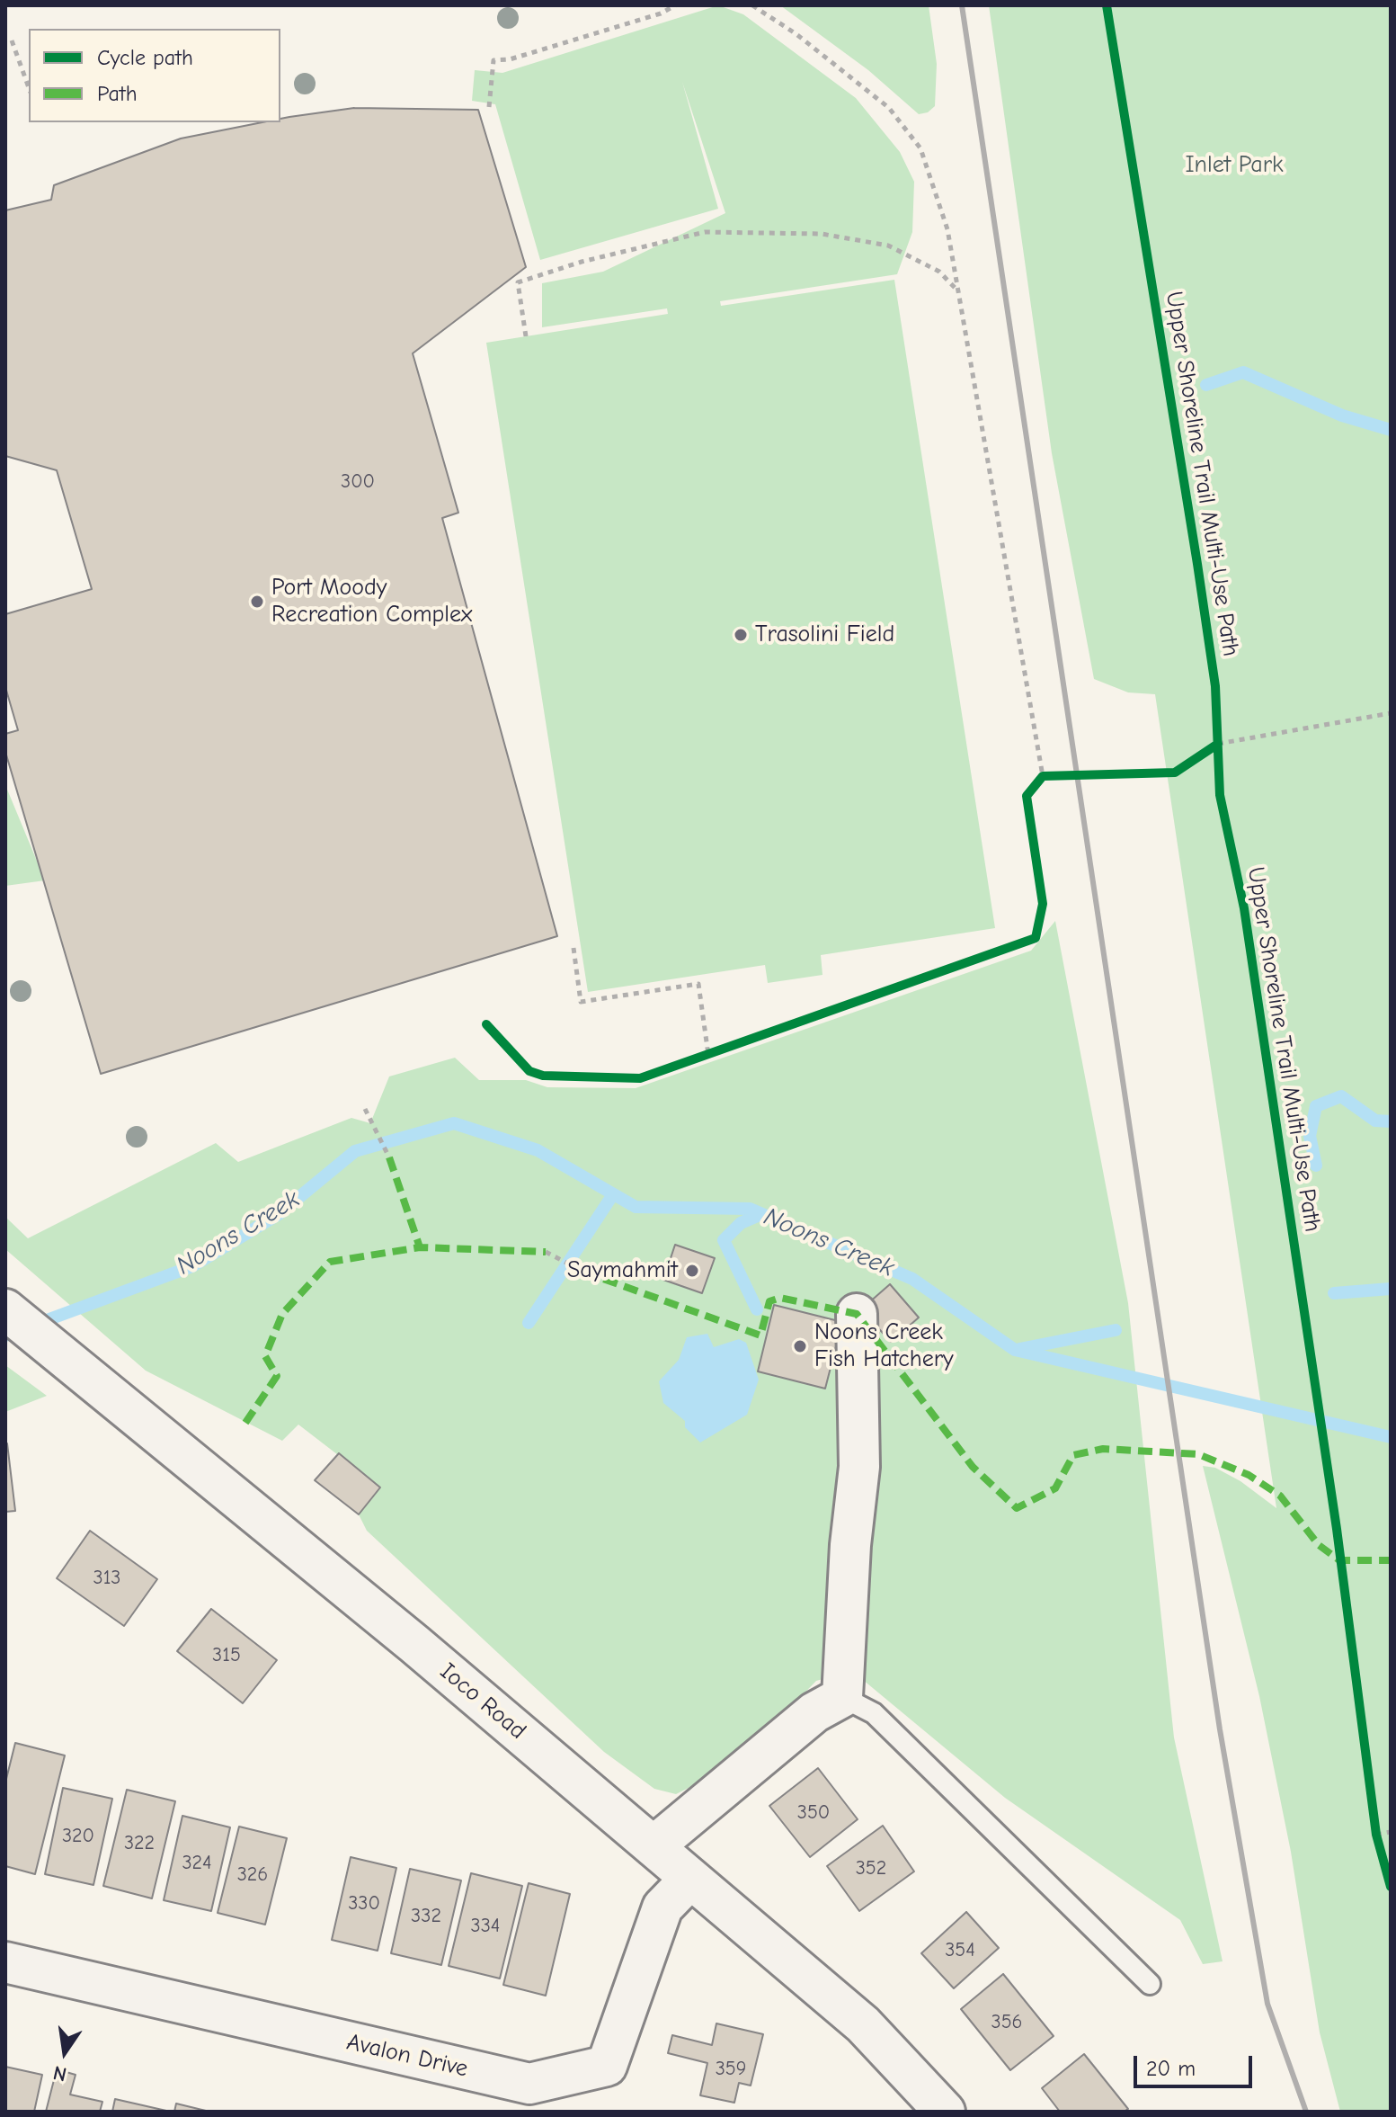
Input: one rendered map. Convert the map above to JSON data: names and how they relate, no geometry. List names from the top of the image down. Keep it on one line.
{"streets":{"street":["Ioco Road","Avalon Drive"],"cycle path":["Upper Shoreline Trail Multi-Use Path"]},"crossings":[["Ioco Road","Avalon Drive"]],"water":["Noons Creek"],"parks":["Inlet Park"],"places":["Port Moody Recreation Complex","Trasolini Field","Saymahmit","Noons Creek Fish Hatchery"],"house_numbers":["300","313","315","350","320","322","324","352","326","330","332","334","354","356","359"],"legend":["Cycle path","Path"],"scale_bar":"20 m","north":"bottom"}
